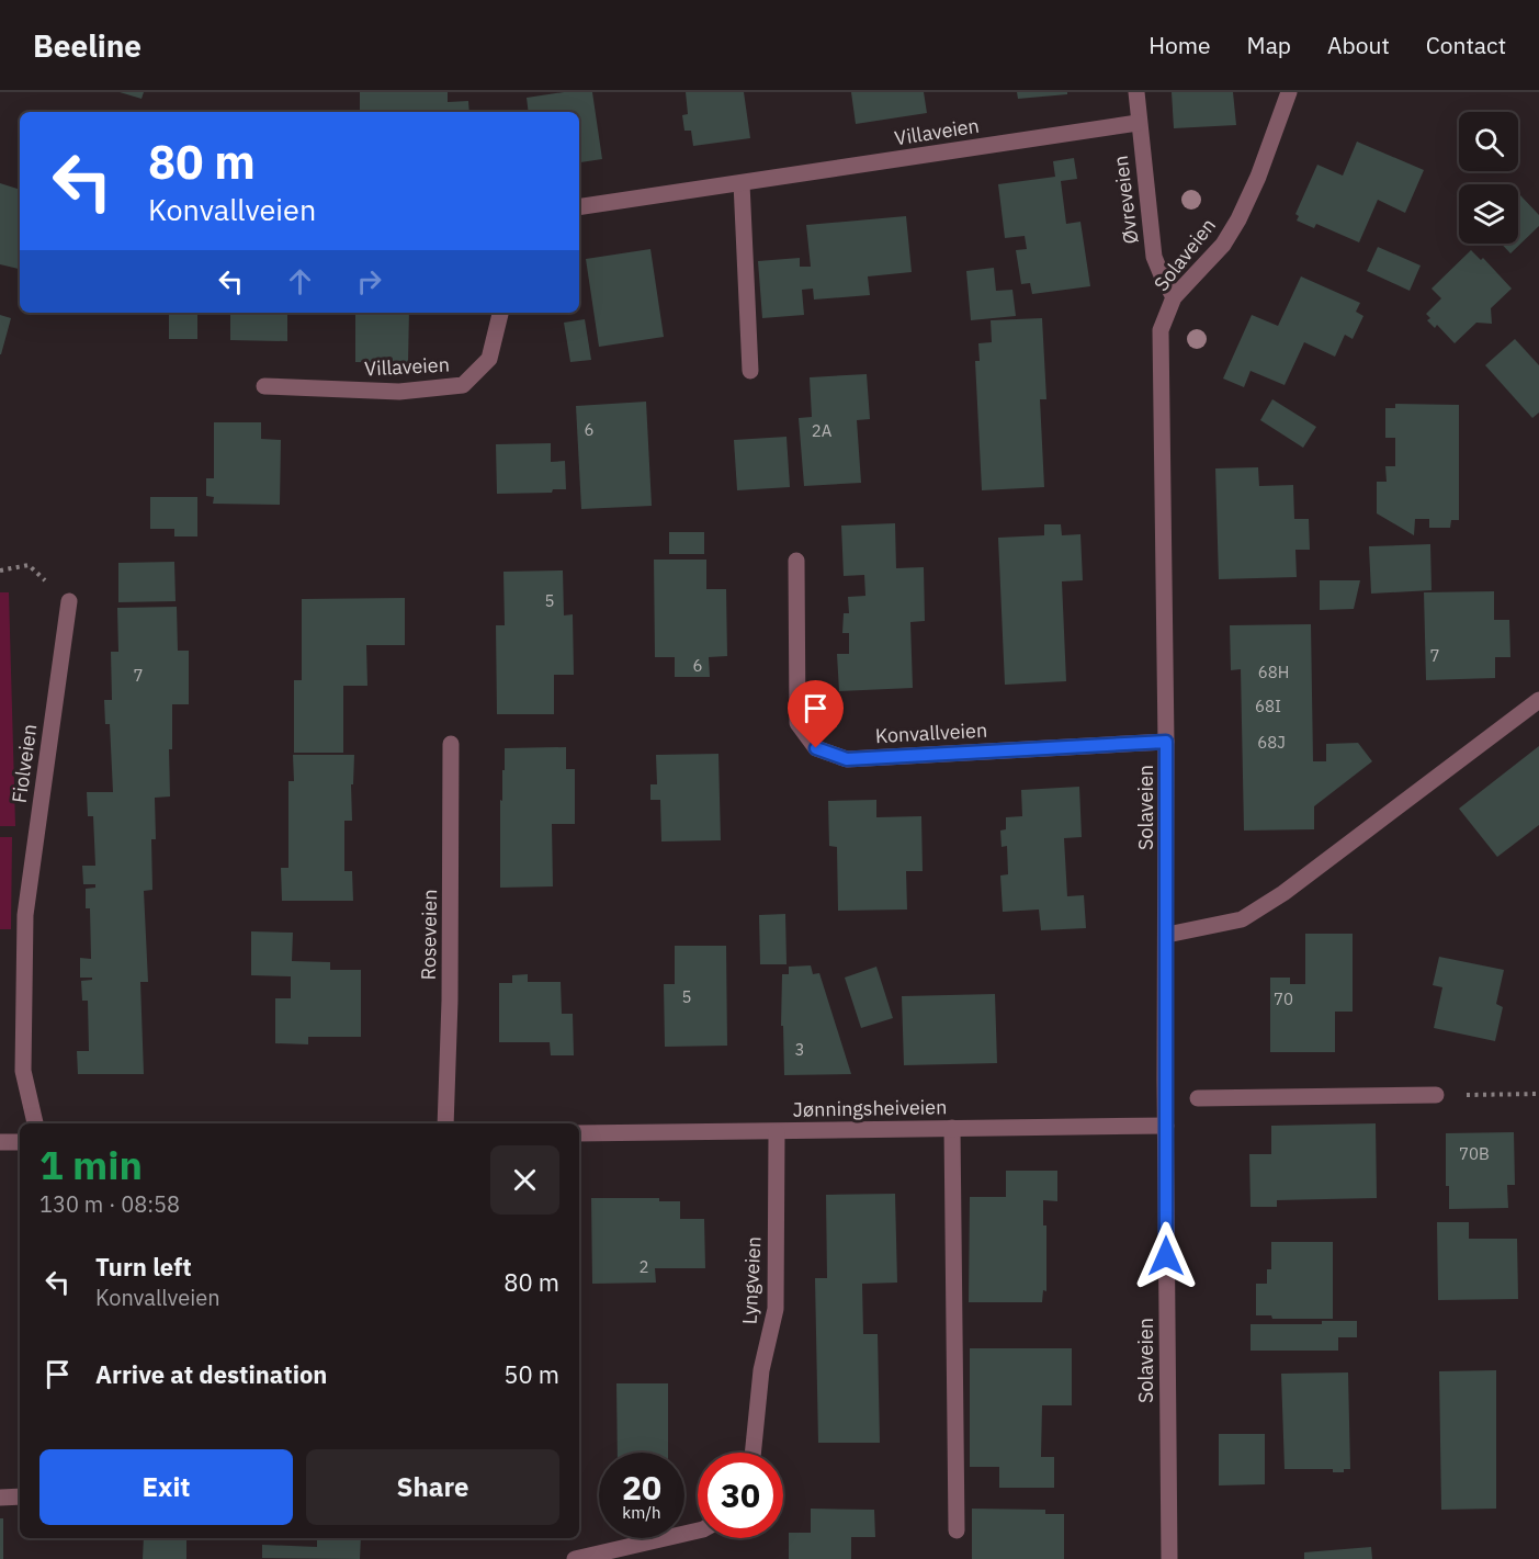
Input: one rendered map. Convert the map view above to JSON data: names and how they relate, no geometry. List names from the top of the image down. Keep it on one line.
{"streets":{"street":["Villaveien","Øvreveien","Solaveien","Konvallveien","Fiolveien","Roseveien","Jønningsheiveien","Lyngveien"]},"crossings":[["Villaveien","Øvreveien"],["Øvreveien","Solaveien"],["Solaveien","Konvallveien"],["Solaveien","Jønningsheiveien"],["Jønningsheiveien","Lyngveien"]],"house_numbers":["6","2A","5","7","6","68H","7","68I","68J","5","70","3","70B","2"],"page":{"header":"Beeline","nav":["Home","Map","About","Contact"],"turn":["80 m","Konvallveien"],"heading":["1 min","130 m · 08:58"],"list":[{"name":"Turn left","note":"Konvallveien","value":"80 m"},{"name":"Arrive at destination","value":"50 m"}],"buttons":["Exit","Share"],"speed":"20 km/h","limit":"30"}}
